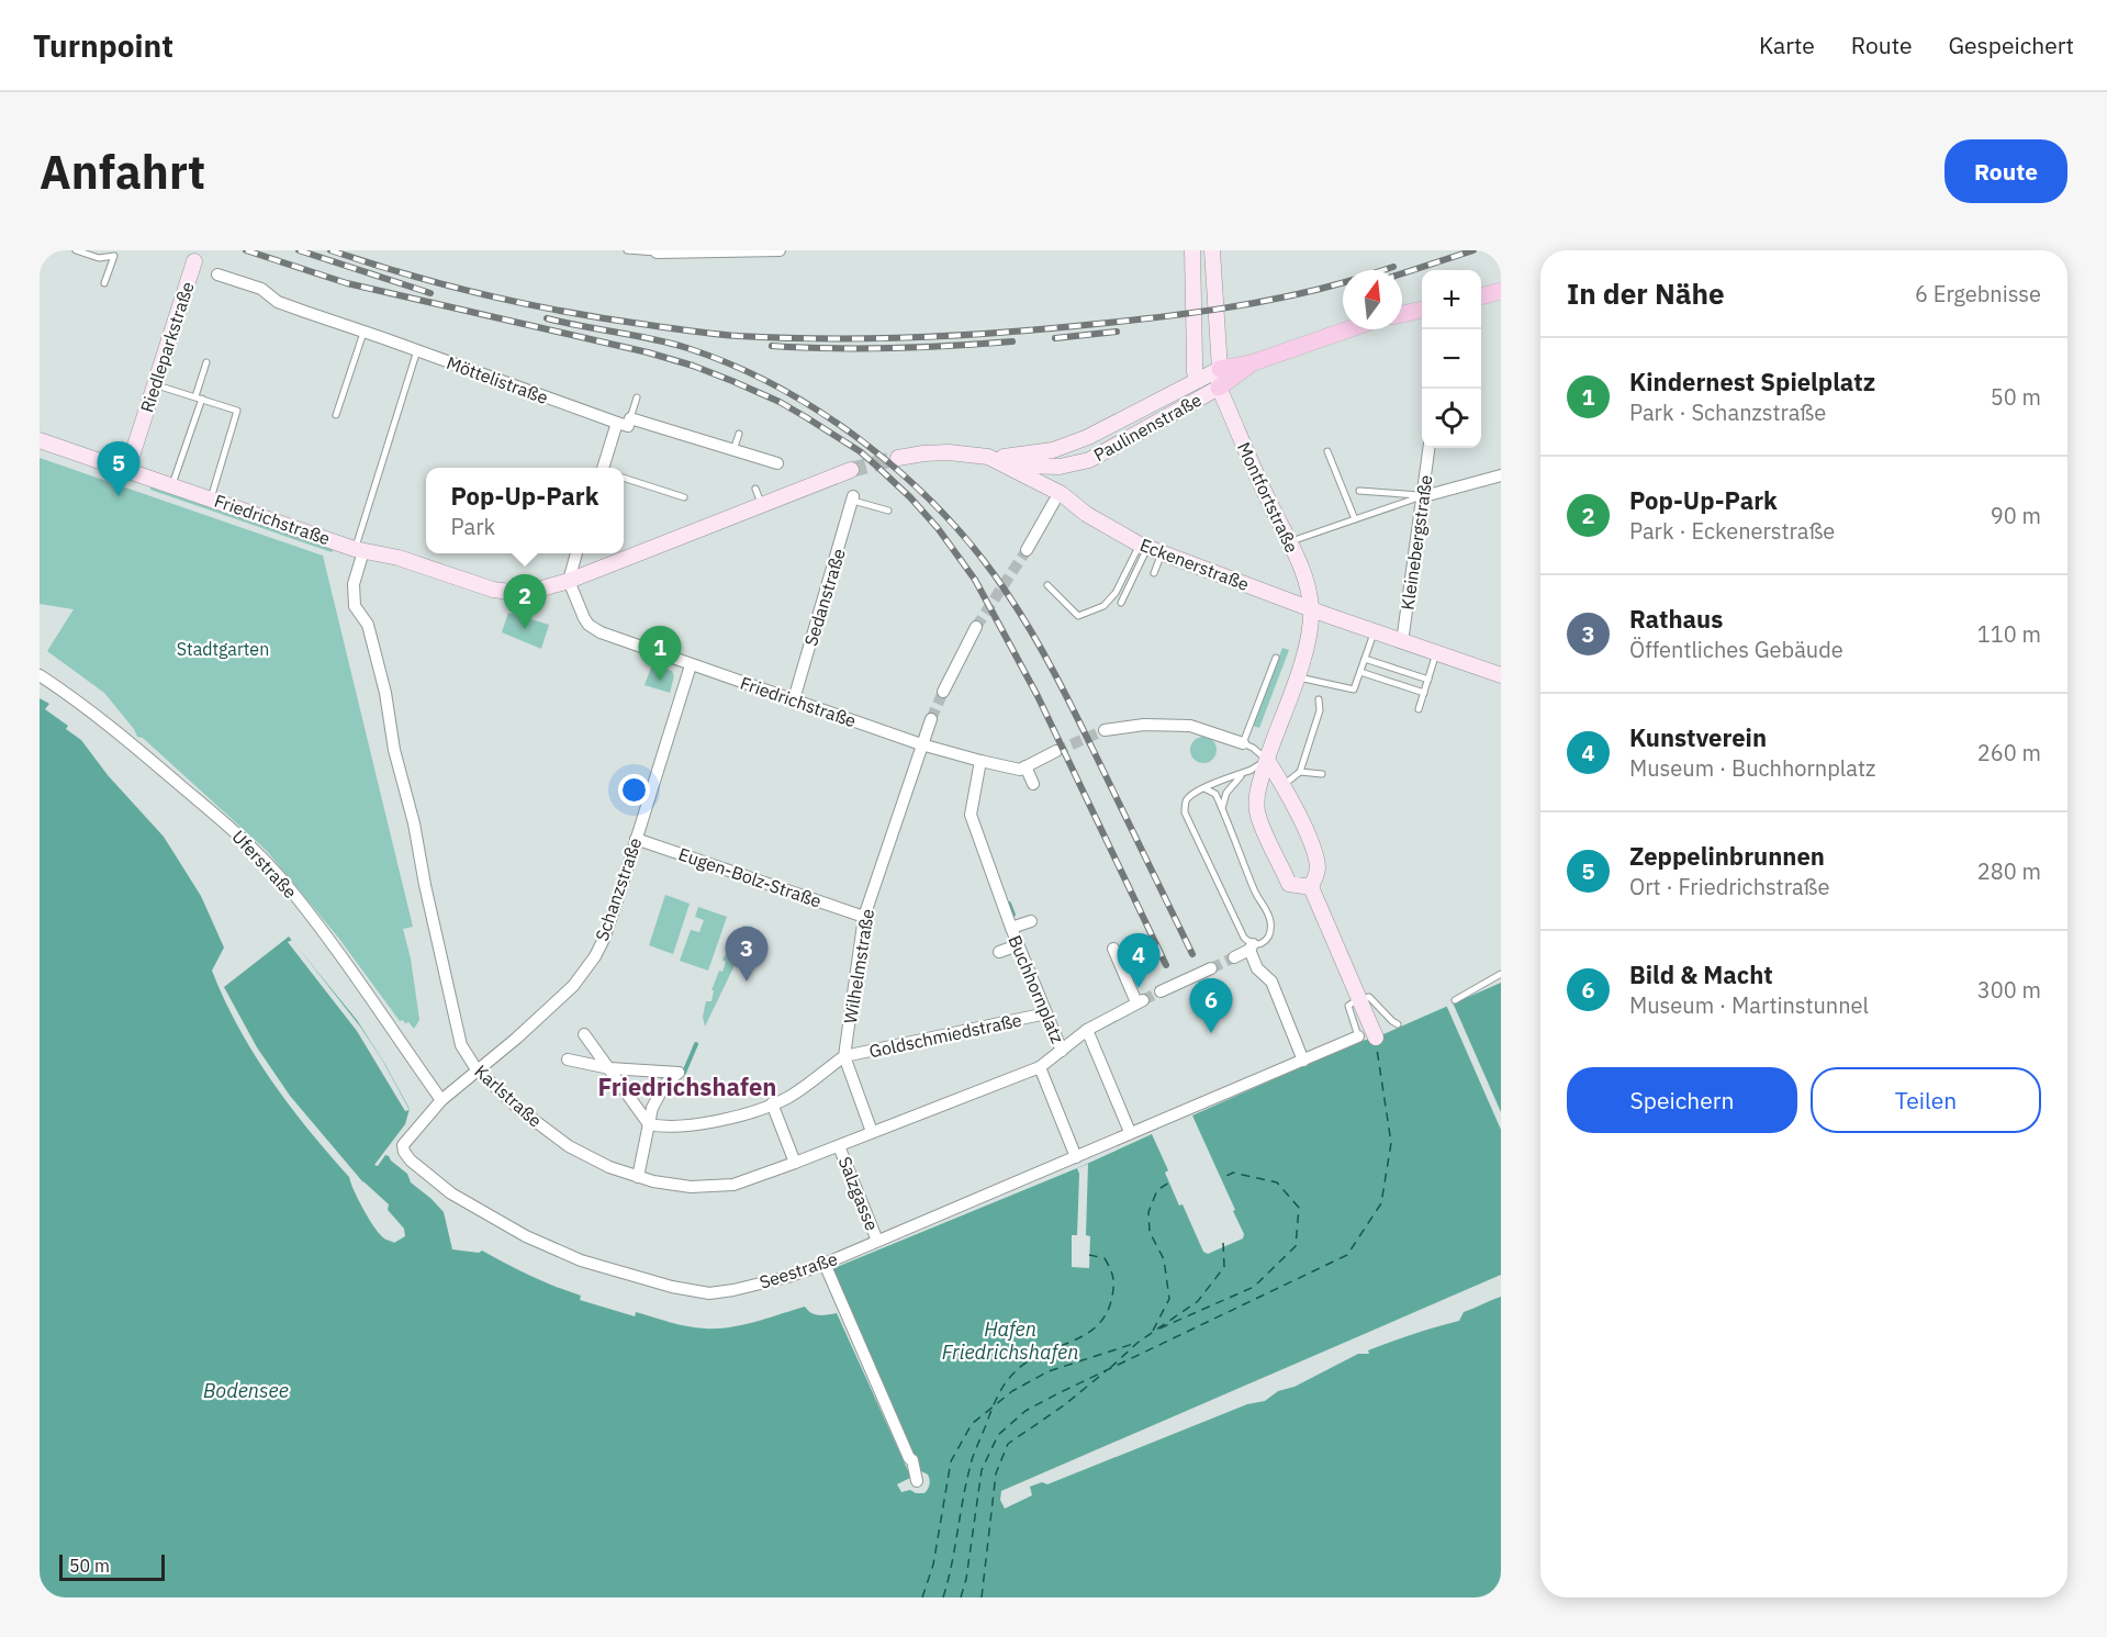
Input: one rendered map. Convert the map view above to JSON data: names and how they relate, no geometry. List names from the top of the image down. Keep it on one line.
{"streets":{"main road":["Riedleparkstraße","Paulinenstraße","Montfortstraße","Friedrichstraße","Eckenerstraße"],"street":["Möttelistraße","Kleinebergstraße","Sedanstraße","Uferstraße","Eugen-Bolz-Straße","Schanzstraße","Wilhelmstraße","Buchhornplatz","Goldschmiedstraße","Karlstraße","Salzgasse","Seestraße"]},"crossings":[["Riedleparkstraße","Friedrichstraße"],["Paulinenstraße","Montfortstraße"],["Paulinenstraße","Eckenerstraße"],["Montfortstraße","Eckenerstraße"],["Friedrichstraße","Sedanstraße"],["Friedrichstraße","Schanzstraße"],["Friedrichstraße","Wilhelmstraße"],["Friedrichstraße","Buchhornplatz"],["Friedrichstraße","Karlstraße"],["Kleinebergstraße","Eckenerstraße"],["Uferstraße","Seestraße"],["Eugen-Bolz-Straße","Schanzstraße"],["Eugen-Bolz-Straße","Wilhelmstraße"],["Schanzstraße","Karlstraße"],["Schanzstraße","Seestraße"],["Wilhelmstraße","Goldschmiedstraße"],["Buchhornplatz","Goldschmiedstraße"],["Buchhornplatz","Karlstraße"],["Buchhornplatz","Seestraße"],["Karlstraße","Salzgasse"],["Karlstraße","Seestraße"],["Salzgasse","Seestraße"]],"districts":["Friedrichshafen"],"water":["Hafen Friedrichshafen","Bodensee"],"parks":["Stadtgarten"],"scale_bar":"50 m","north":"top","page":{"header":"Turnpoint","nav":["Karte","Route","Gespeichert"],"buttons":["Route",["Speichern","Teilen"]],"title":"Anfahrt","heading":["In der Nähe","6 Ergebnisse"],"map_buttons":["+","−"],"list":[{"mark":"1","name":"Kindernest Spielplatz","note":"Park · Schanzstraße","value":"50 m"},{"mark":"2","name":"Pop-Up-Park","note":"Park · Eckenerstraße","value":"90 m"},{"mark":"3","name":"Rathaus","note":"Öffentliches Gebäude","value":"110 m"},{"mark":"4","name":"Kunstverein","note":"Museum · Buchhornplatz","value":"260 m"},{"mark":"5","name":"Zeppelinbrunnen","note":"Ort · Friedrichstraße","value":"280 m"},{"mark":"6","name":"Bild & Macht","note":"Museum · Martinstunnel","value":"300 m"}],"pins":["5","2","1","3","4","6"],"popup":["Pop-Up-Park","Park"],"scale":"50 m"}}
